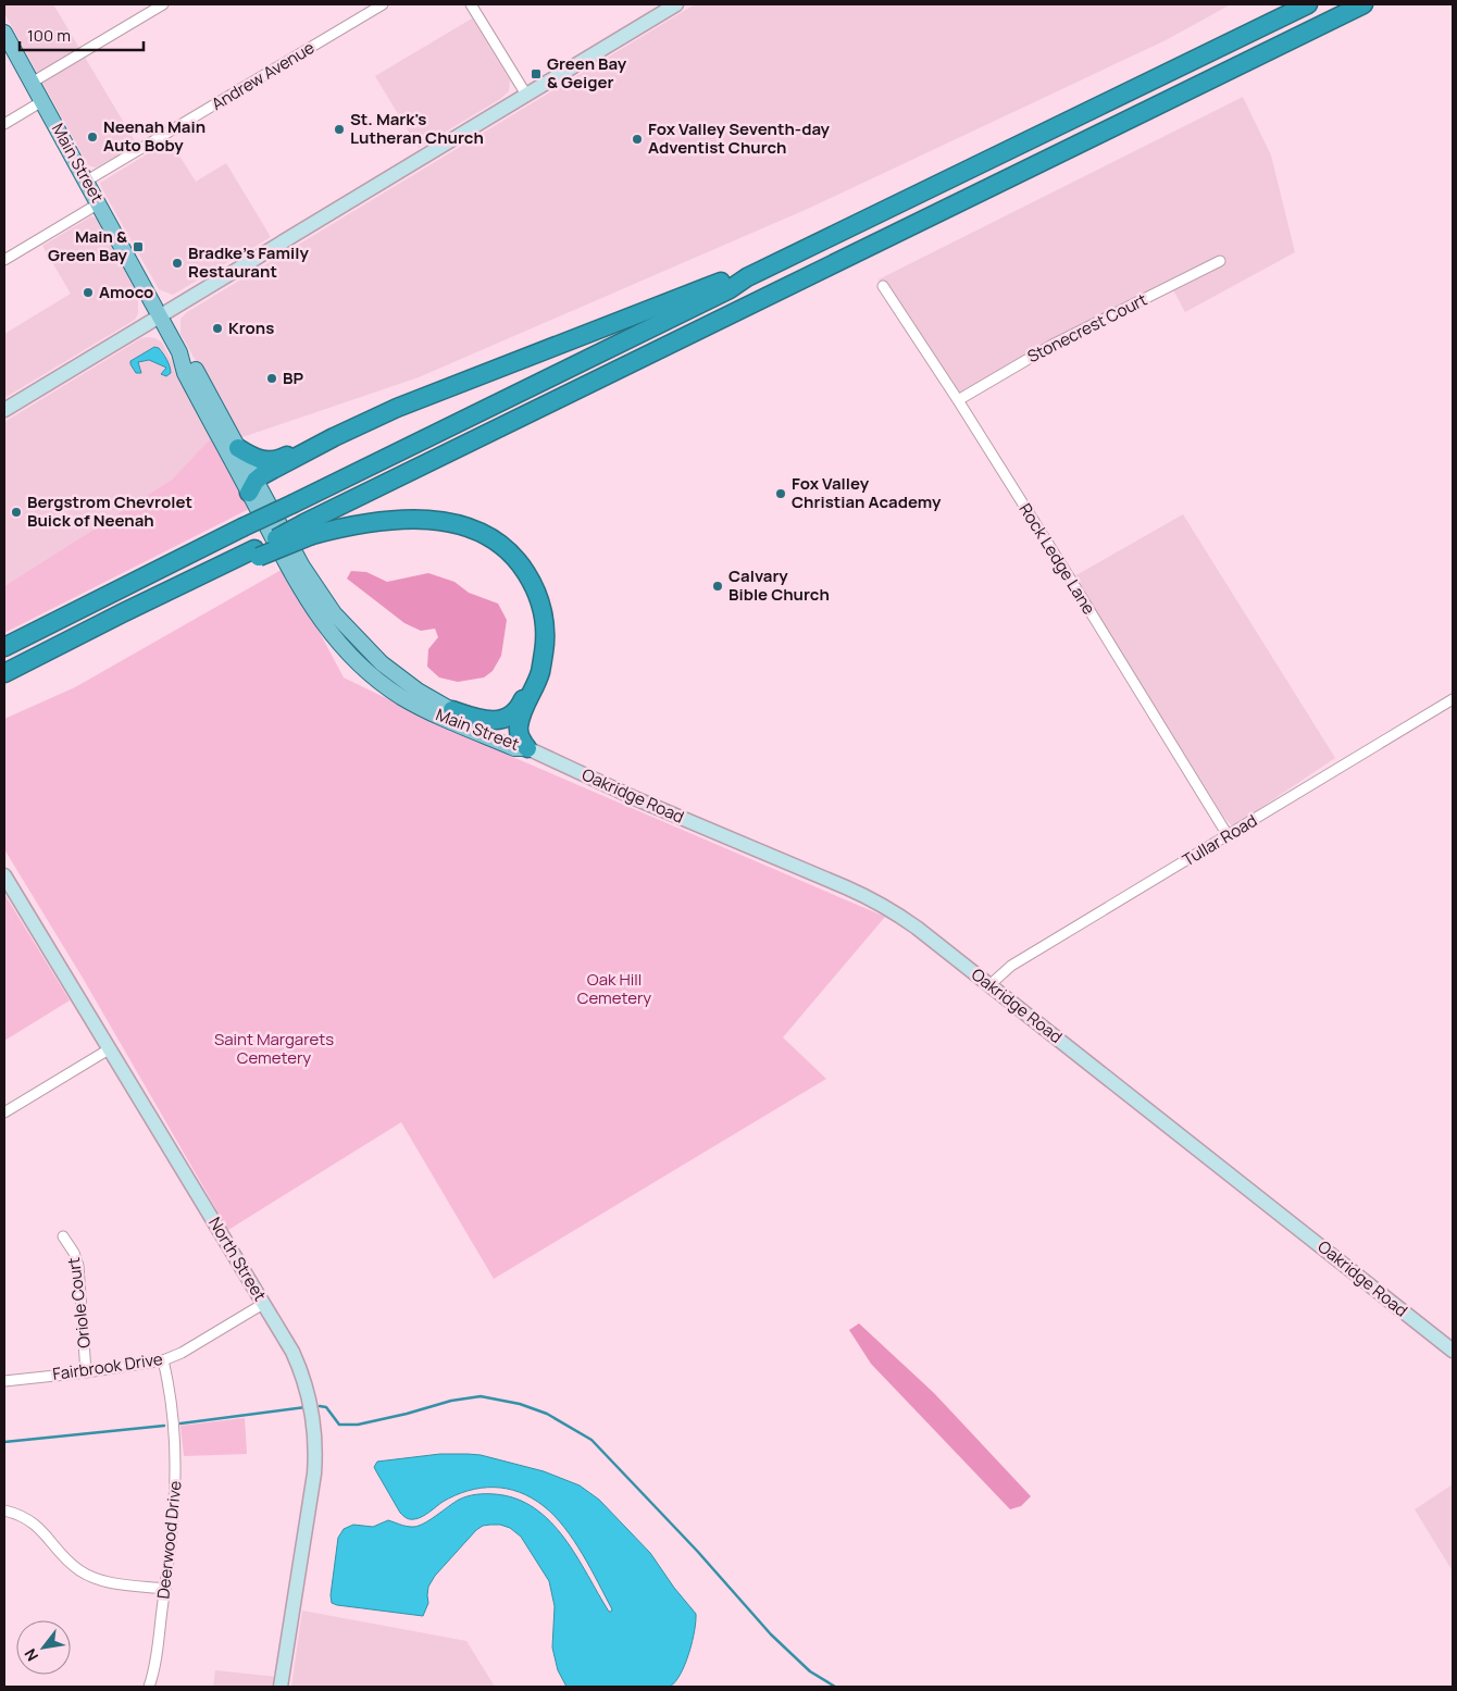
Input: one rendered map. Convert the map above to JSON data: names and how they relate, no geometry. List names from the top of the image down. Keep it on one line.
{"streets":{"main road":["Main Street"],"street":["Andrew Avenue","Stonecrest Court","Rock Ledge Lane","Oakridge Road","Tullar Road","North Street","Oriole Court","Fairbrook Drive","Deerwood Drive"]},"crossings":[["Andrew Avenue","Main Street"],["Main Street","Oakridge Road"],["Stonecrest Court","Rock Ledge Lane"],["Rock Ledge Lane","Tullar Road"],["Oakridge Road","Tullar Road"],["North Street","Fairbrook Drive"],["Oriole Court","Fairbrook Drive"],["Fairbrook Drive","Deerwood Drive"]],"parks":["Oak Hill Cemetery","Saint Margarets Cemetery"],"places":{"transit":["Green Bay & Geiger","Main & Green Bay"],"other":["St. Mark's Lutheran Church","Neenah Main Auto Boby","Fox Valley Seventh-day Adventist Church","Bradke's Family Restaurant","Amoco","Krons","BP","Fox Valley Christian Academy","Bergstrom Chevrolet Buick of Neenah","Calvary Bible Church"]},"scale_bar":"100 m","north":"bottom left"}
